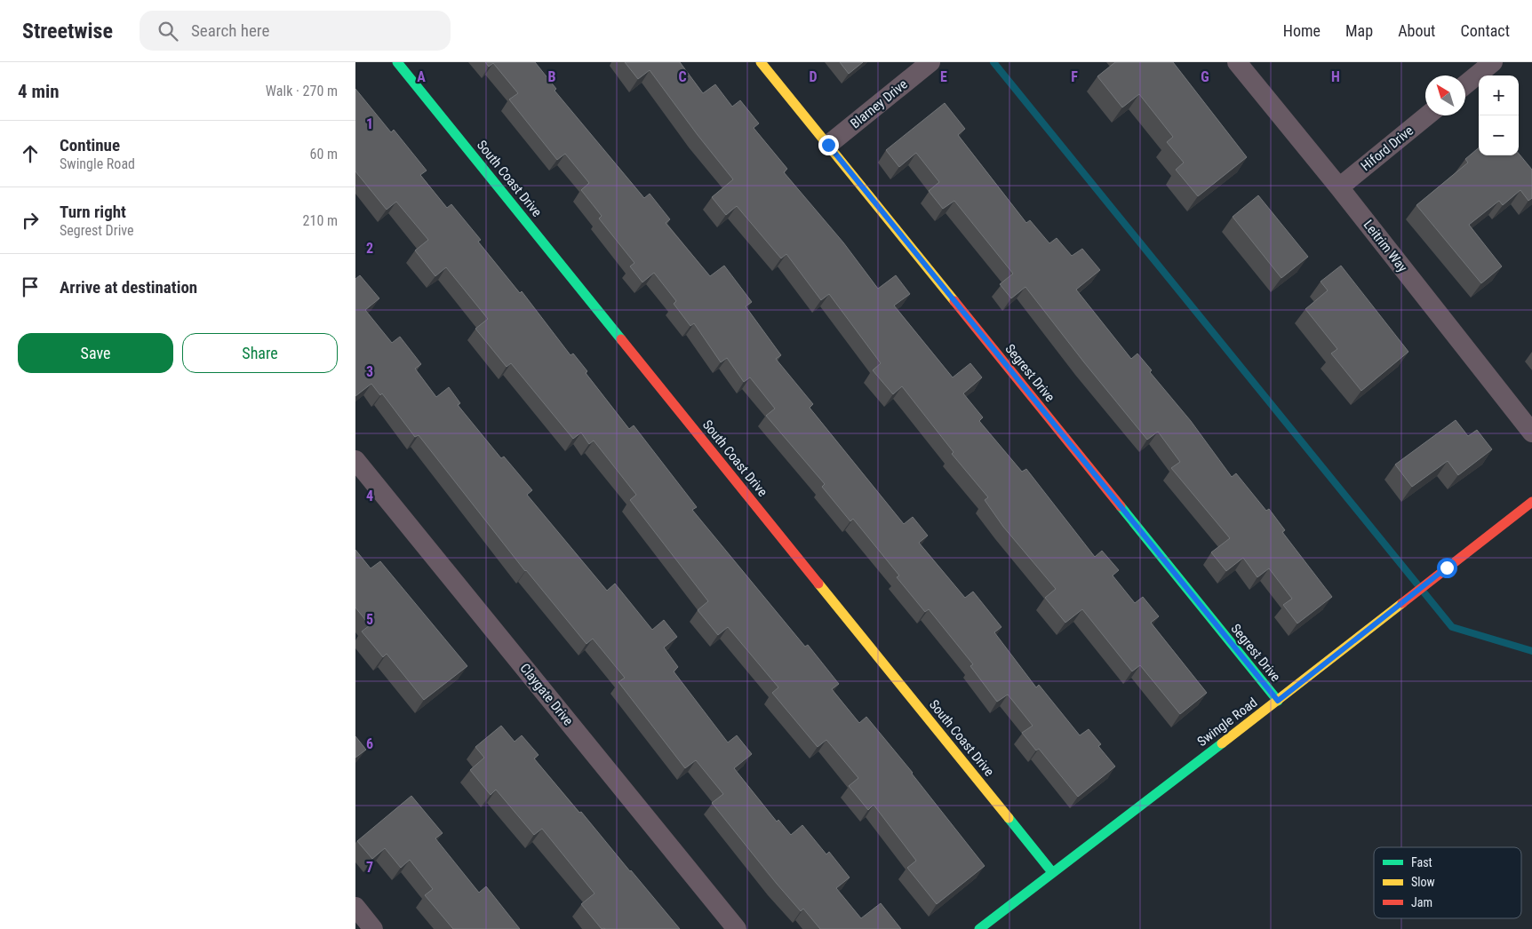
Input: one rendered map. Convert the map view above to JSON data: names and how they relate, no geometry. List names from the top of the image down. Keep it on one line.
{"streets":{"street":["Blarney Drive","Hiford Drive","South Coast Drive","Leitrim Way","Segrest Drive","Claygate Drive","Swingle Road"]},"crossings":[["Blarney Drive","Segrest Drive"],["Hiford Drive","Leitrim Way"],["South Coast Drive","Swingle Road"],["Segrest Drive","Swingle Road"]],"legend":["Fast","Slow","Jam"],"north":"top left","page":{"header":"Streetwise","search":"Search here","nav":["Home","Map","About","Contact"],"heading":["4 min","Walk · 270 m"],"map_buttons":["+","−"],"list":[["Continue","Swingle Road","60 m"],["Turn right","Segrest Drive","210 m"],"Arrive at destination"],"buttons":["Save","Share"]},"grid":{"columns":["A","B","C","D","E","F","G","H"],"rows":["1","2","3","4","5","6","7"]}}
